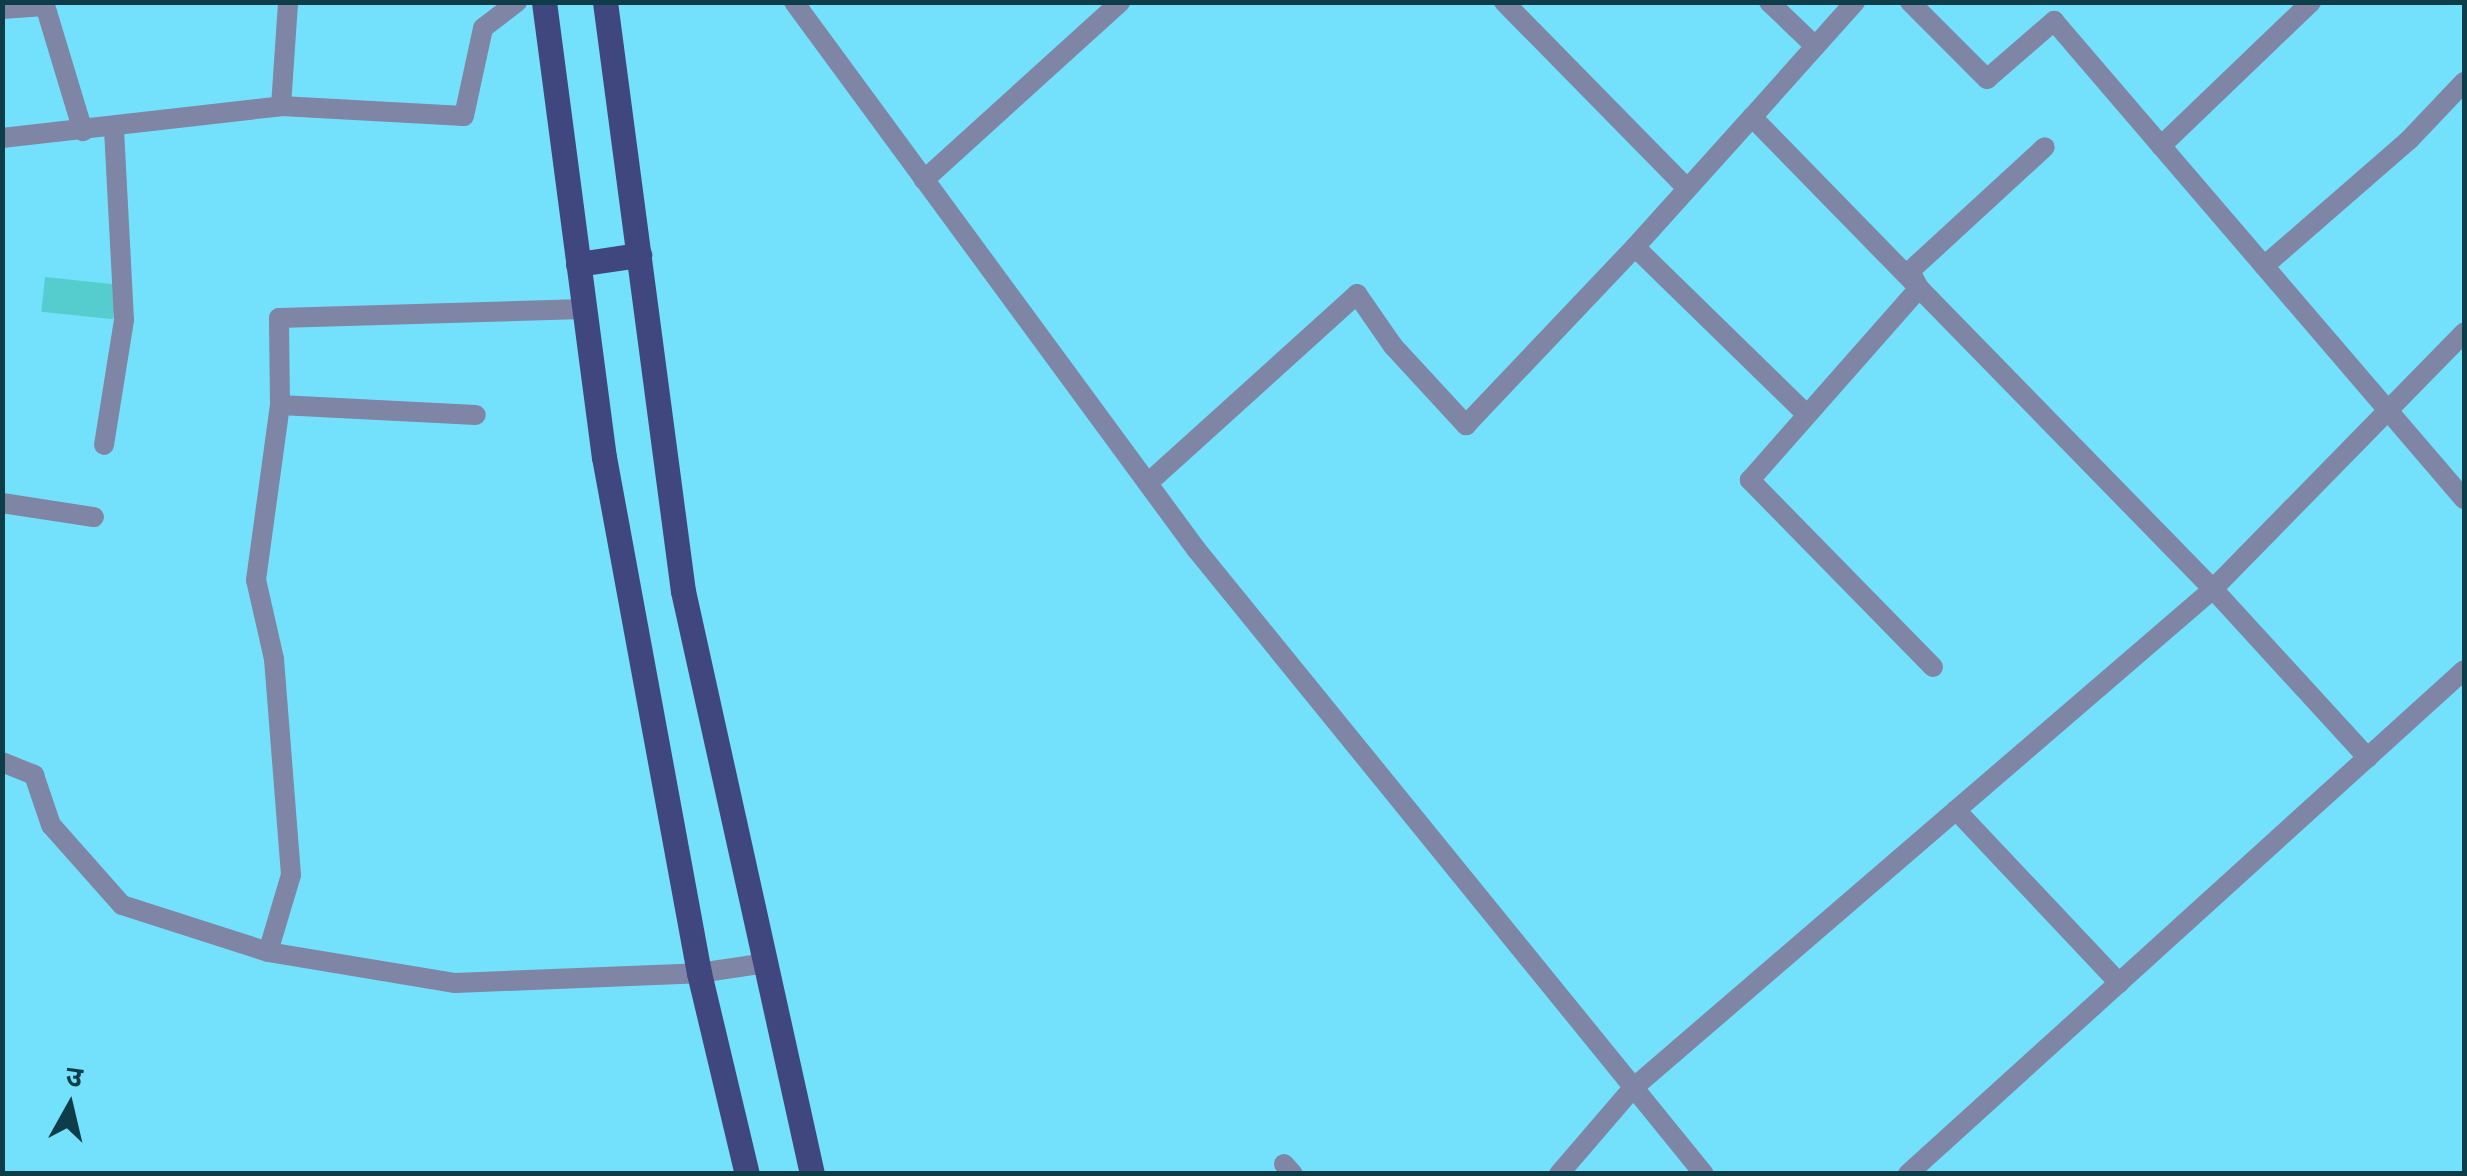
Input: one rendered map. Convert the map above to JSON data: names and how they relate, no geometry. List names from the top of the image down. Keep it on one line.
{"north":"top"}
